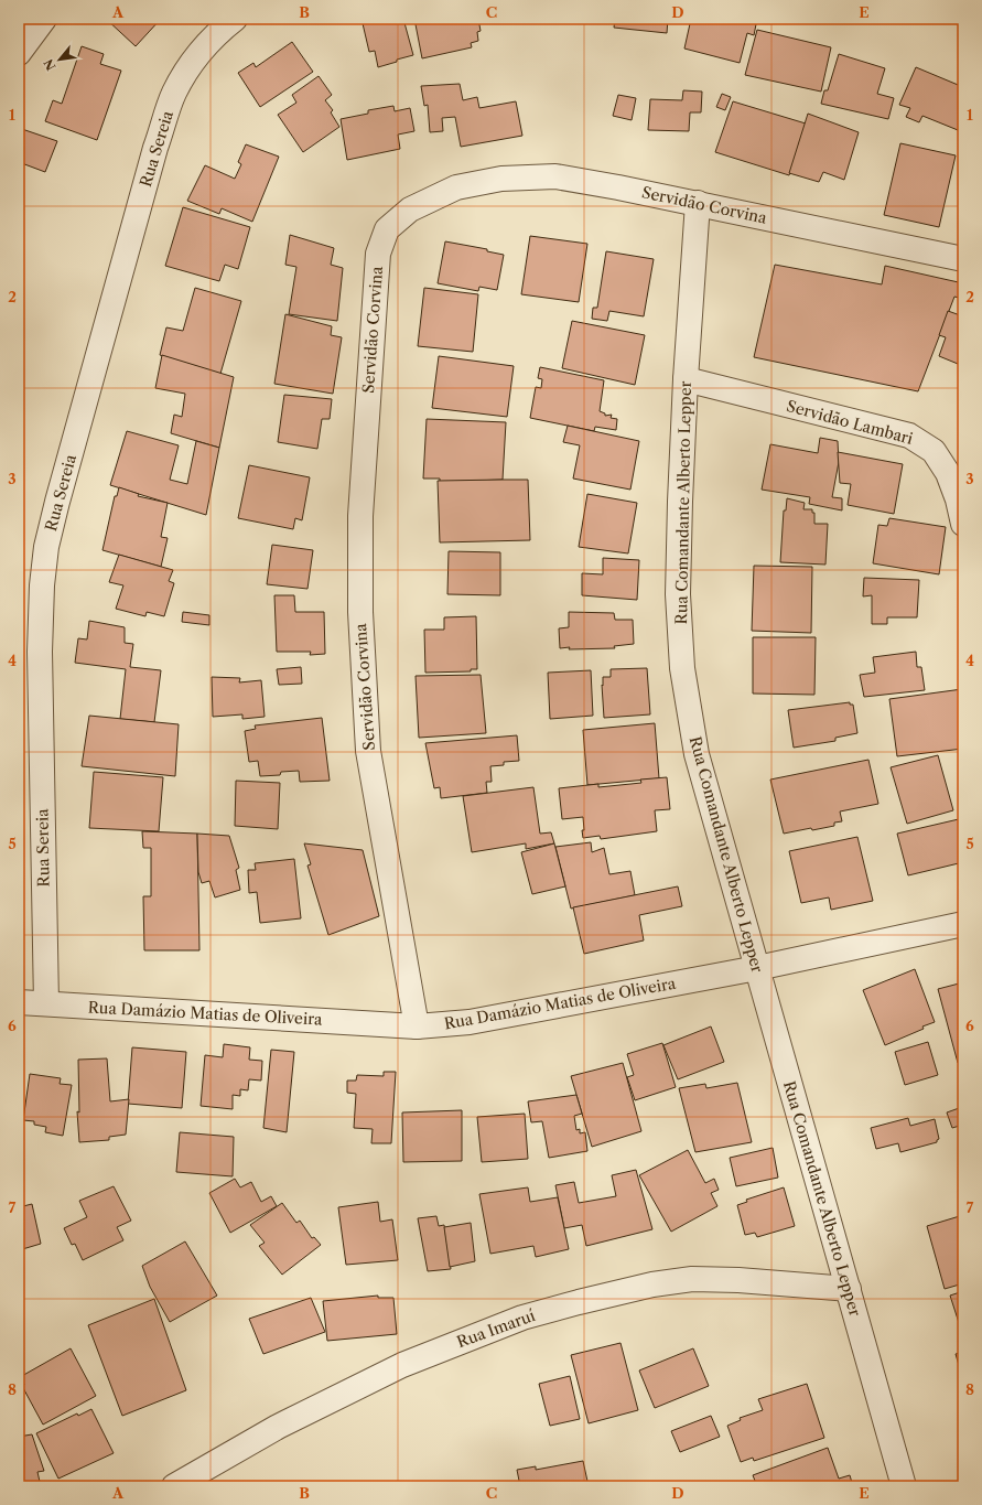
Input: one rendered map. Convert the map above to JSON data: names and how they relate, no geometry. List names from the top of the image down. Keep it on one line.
{"streets":{"street":["Rua Sereia","Servidão Corvina","Servidão Lambari","Rua Comandante Alberto Lepper","Rua Damázio Matias de Oliveira","Rua Imaruí"]},"crossings":[["Rua Sereia","Rua Damázio Matias de Oliveira"],["Servidão Corvina","Rua Comandante Alberto Lepper"],["Servidão Corvina","Rua Damázio Matias de Oliveira"],["Servidão Lambari","Rua Comandante Alberto Lepper"],["Rua Comandante Alberto Lepper","Rua Damázio Matias de Oliveira"],["Rua Comandante Alberto Lepper","Rua Imaruí"]],"north":"bottom left","grid":{"columns":["A","B","C","D","E"],"rows":["1","2","3","4","5","6","7","8"]}}
